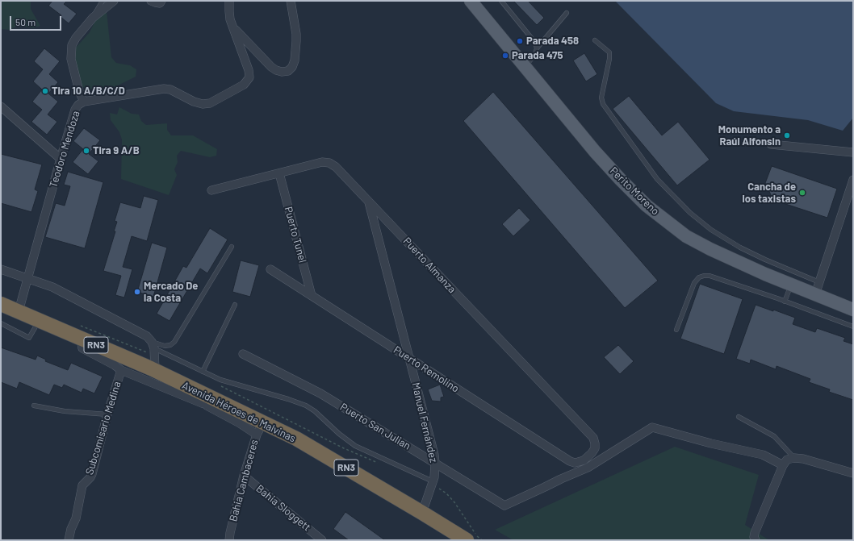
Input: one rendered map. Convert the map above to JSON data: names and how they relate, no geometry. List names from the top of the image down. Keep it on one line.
{"streets":{"highway":["RN3","Avenida Héroes de Malvinas"],"main road":["Perito Moreno"],"street":["Teodoro Mendoza","Puerto Tunel","Puerto Almanza","Puerto Remolino","Manuel Fernández","Puerto San Julian","Subcomisario Medina","Bahia Cambaceres","Bahia Sloggett"]},"crossings":[["Teodoro Mendoza","Avenida Héroes de Malvinas"],["Puerto Tunel","Puerto Almanza"],["Puerto Tunel","Puerto Remolino"],["Puerto Almanza","Puerto Remolino"],["Puerto Almanza","Manuel Fernández"],["Puerto Remolino","Manuel Fernández"],["Avenida Héroes de Malvinas","Manuel Fernández"],["Avenida Héroes de Malvinas","Subcomisario Medina"],["Avenida Héroes de Malvinas","Bahia Cambaceres"],["Manuel Fernández","Puerto San Julian"],["Bahia Cambaceres","Bahia Sloggett"]],"places":["Parada 458","Parada 475","Tira 10 A/B/C/D","Monumento a Raúl Alfonsin","Tira 9 A/B","Cancha de los taxistas","Mercado De la Costa"],"scale_bar":"50 m"}
